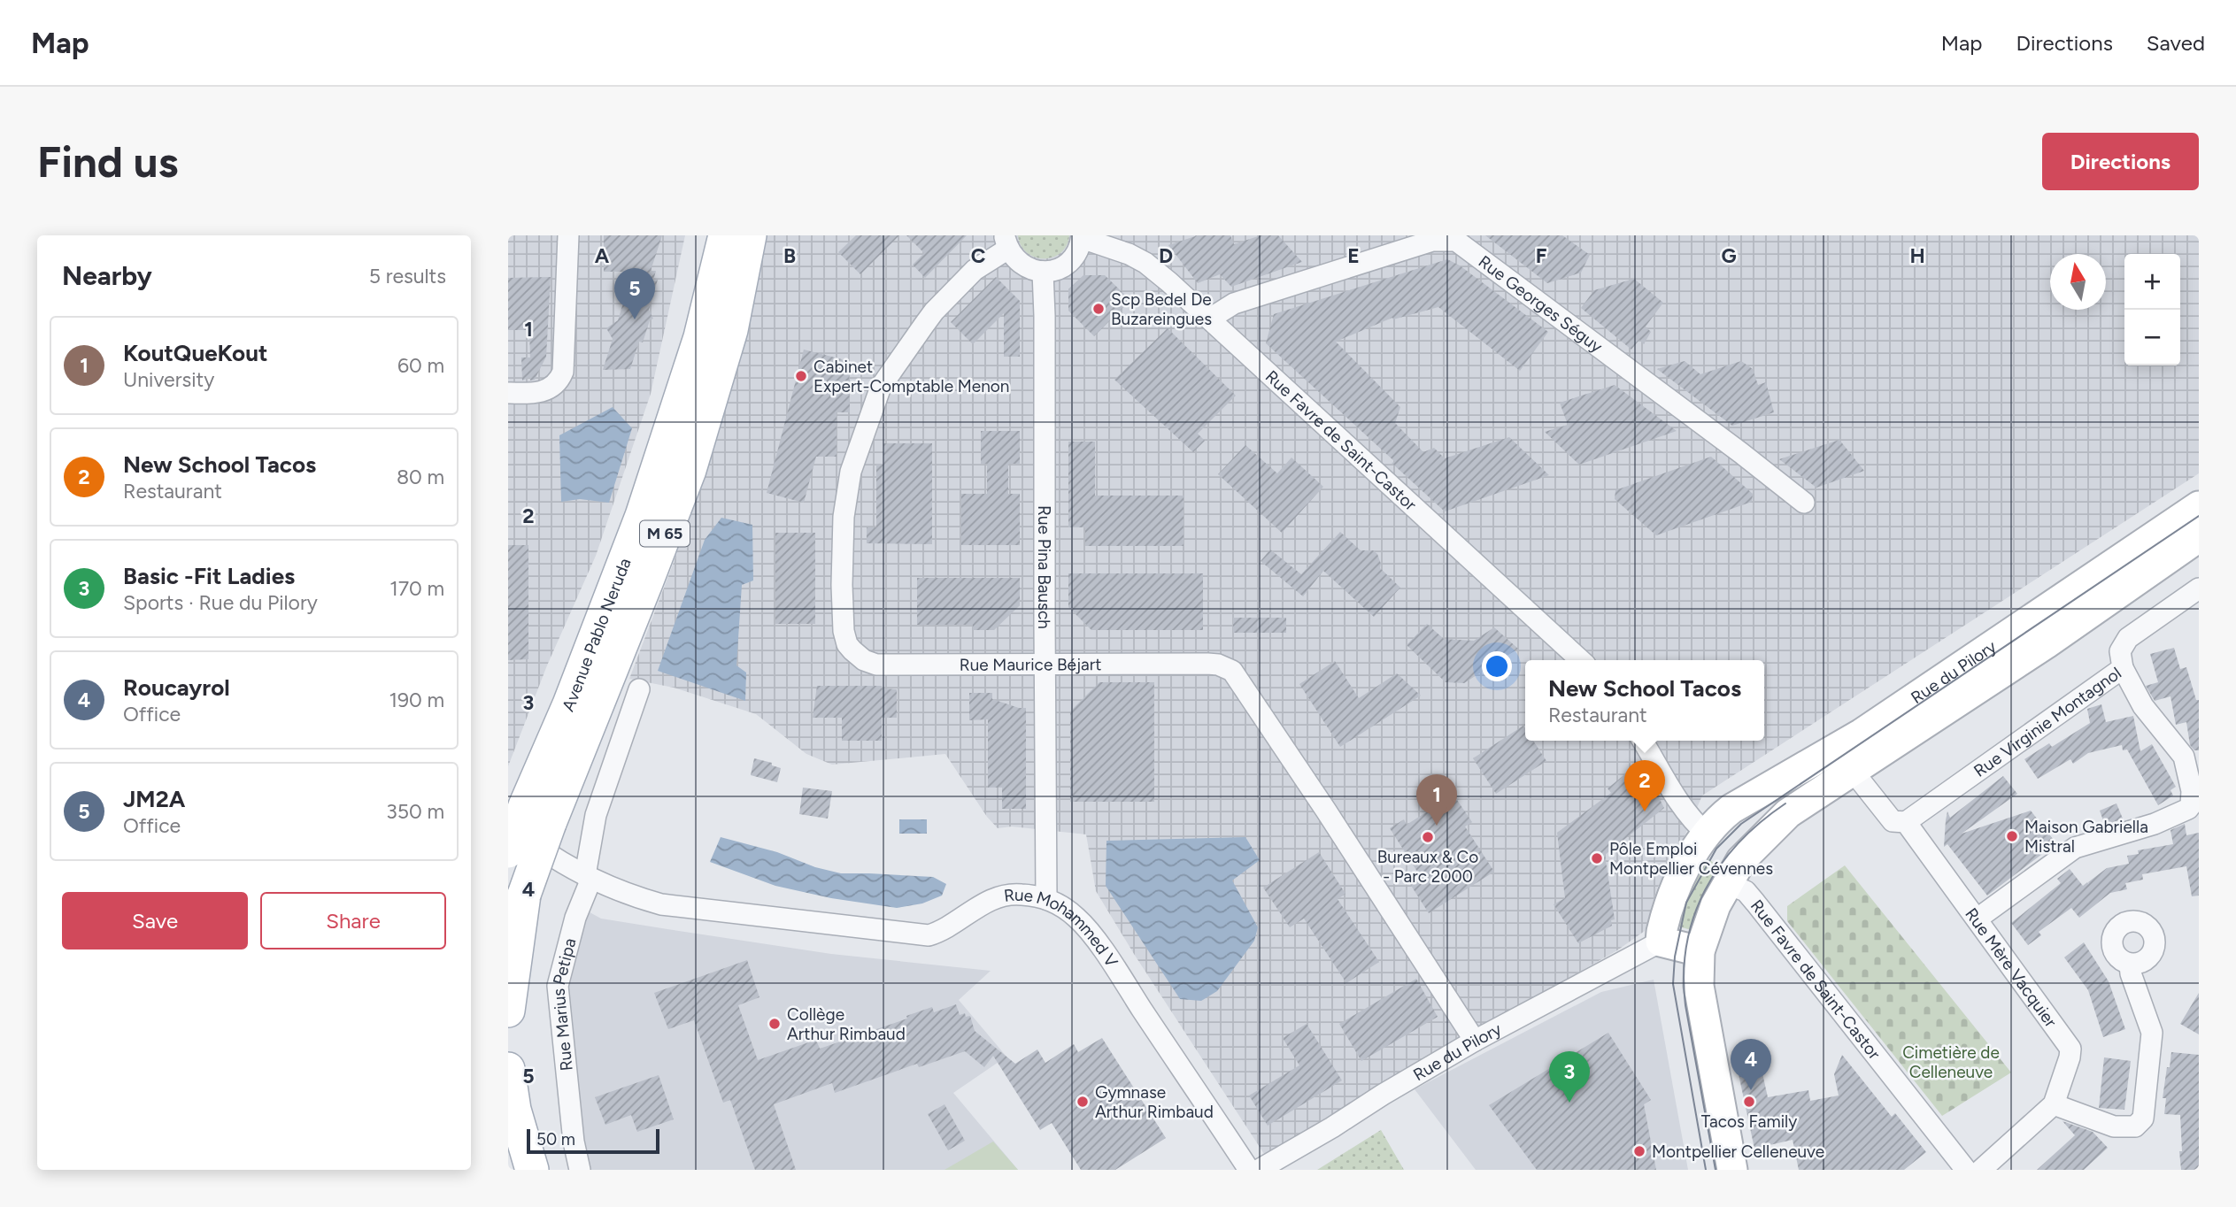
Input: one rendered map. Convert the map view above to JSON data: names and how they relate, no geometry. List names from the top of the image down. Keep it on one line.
{"streets":{"main road":["M 65","Avenue Pablo Neruda","Rue du Pilory"],"street":["Rue Georges Séguy","Rue Favre de Saint-Castor","Rue Pina Bausch","Rue Maurice Béjart","Rue Virginie Montagnol","Rue Mohammed V","Rue Mère Vacquier","Rue Marius Petipa"]},"crossings":[["Rue Georges Séguy","Rue Favre de Saint-Castor"],["Rue Favre de Saint-Castor","Rue du Pilory"],["M 65","Avenue Pablo Neruda"],["M 65","Rue Mohammed V"],["Rue Pina Bausch","Rue Maurice Béjart"],["Rue Pina Bausch","Rue Mohammed V"],["Avenue Pablo Neruda","Rue Mohammed V"],["Rue Maurice Béjart","Rue du Pilory"],["Rue du Pilory","Rue Mère Vacquier"],["Rue Virginie Montagnol","Rue Mère Vacquier"],["Rue Mohammed V","Rue Marius Petipa"]],"parks":["Cimetière de Celleneuve"],"places":["Scp Bedel De Buzareingues","Cabinet Expert-Comptable Menon","Maison Gabriella Mistral","Bureaux & Co - Parc 2000","Pôle Emploi Montpellier Cévennes","Collège Arthur Rimbaud","Gymnase Arthur Rimbaud","Tacos Family","Montpellier Celleneuve"],"scale_bar":"50 m","north":"top","page":{"header":"Map","nav":["Map","Directions","Saved"],"buttons":["Directions",["Save","Share"]],"title":"Find us","heading":["Nearby","5 results"],"map_buttons":["+","−"],"pins":["5","2","1","4","3"],"list":[{"mark":"1","name":"KoutQueKout","note":"University","value":"60 m"},{"mark":"2","name":"New School Tacos","note":"Restaurant","value":"80 m"},{"mark":"3","name":"Basic -Fit Ladies","note":"Sports · Rue du Pilory","value":"170 m"},{"mark":"4","name":"Roucayrol","note":"Office","value":"190 m"},{"mark":"5","name":"JM2A","note":"Office","value":"350 m"}],"popup":["New School Tacos","Restaurant"],"scale":"50 m"},"grid":{"columns":["A","B","C","D","E","F","G","H"],"rows":["1","2","3","4","5"]}}
